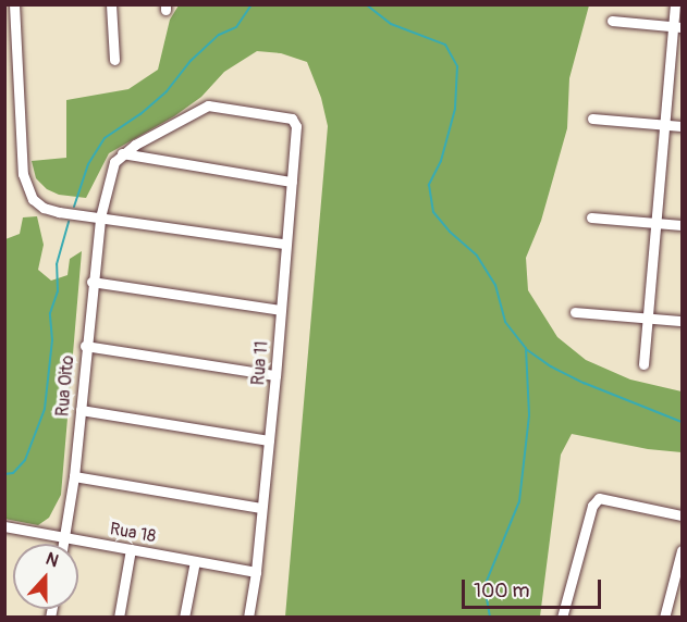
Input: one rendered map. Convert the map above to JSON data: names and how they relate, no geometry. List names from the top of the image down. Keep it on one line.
{"streets":{"street":["Rua 11","Rua Oito","Rua 18"]},"crossings":[["Rua 11","Rua Oito"],["Rua 11","Rua 18"],["Rua Oito","Rua 18"]],"scale_bar":"100 m","north":"top"}
